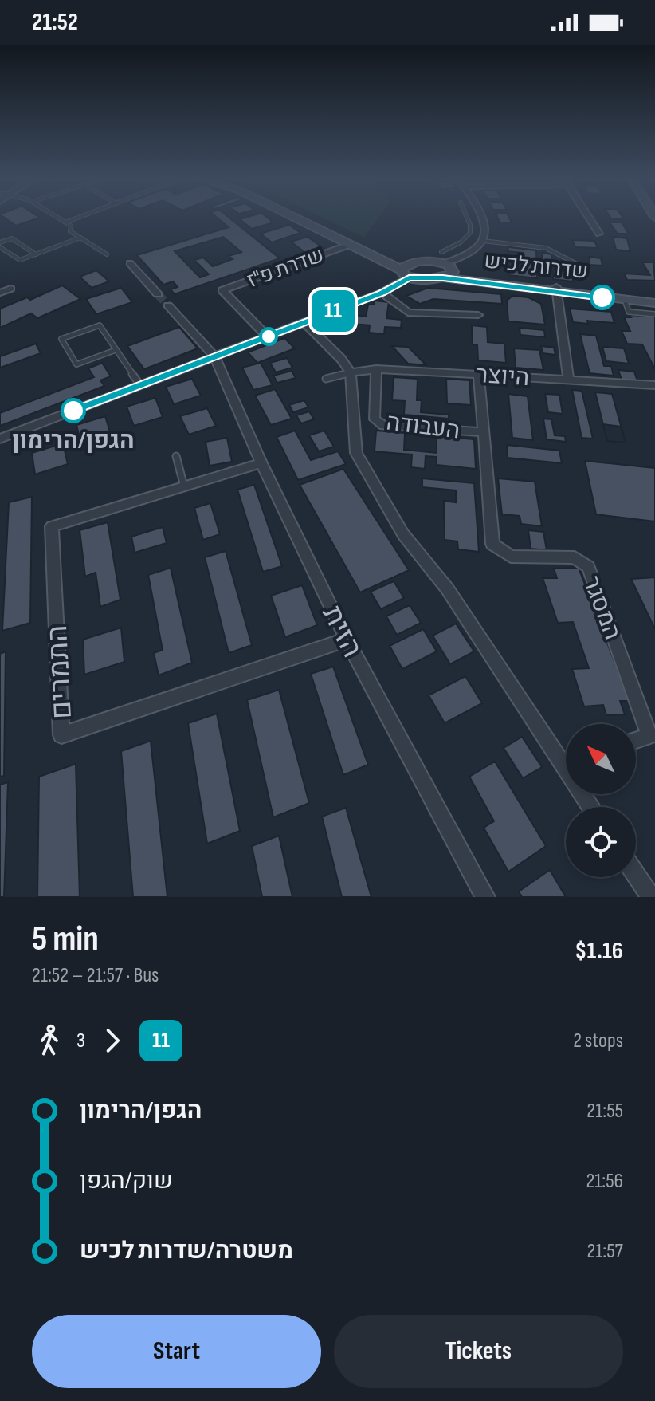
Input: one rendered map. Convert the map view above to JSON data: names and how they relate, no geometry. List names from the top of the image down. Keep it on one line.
{"streets":{"main road":["שדרות לכיש"],"street":["שדרת פ\"ז","היוצר","העבודה","המסגר","הזית","התמרים"]},"crossings":[["היוצר","העבודה"],["היוצר","המסגר"],["העבודה","המסגר"],["הזית","התמרים"]],"places":["הגפן/הרימון"],"lines":["bus line 11"],"north":"top left","page":{"status":"21:52","on_map":"11","heading":["5 min","21:52 – 21:57 · Bus","$1.16"],"legs":["3","11","2 stops"],"list":[{"name":"הגפן/הרימון","value":"21:55"},{"name":"שוק/הגפן","value":"21:56"},{"name":"משטרה/שדרות לכיש","value":"21:57"}],"buttons":["Start","Tickets"]}}
